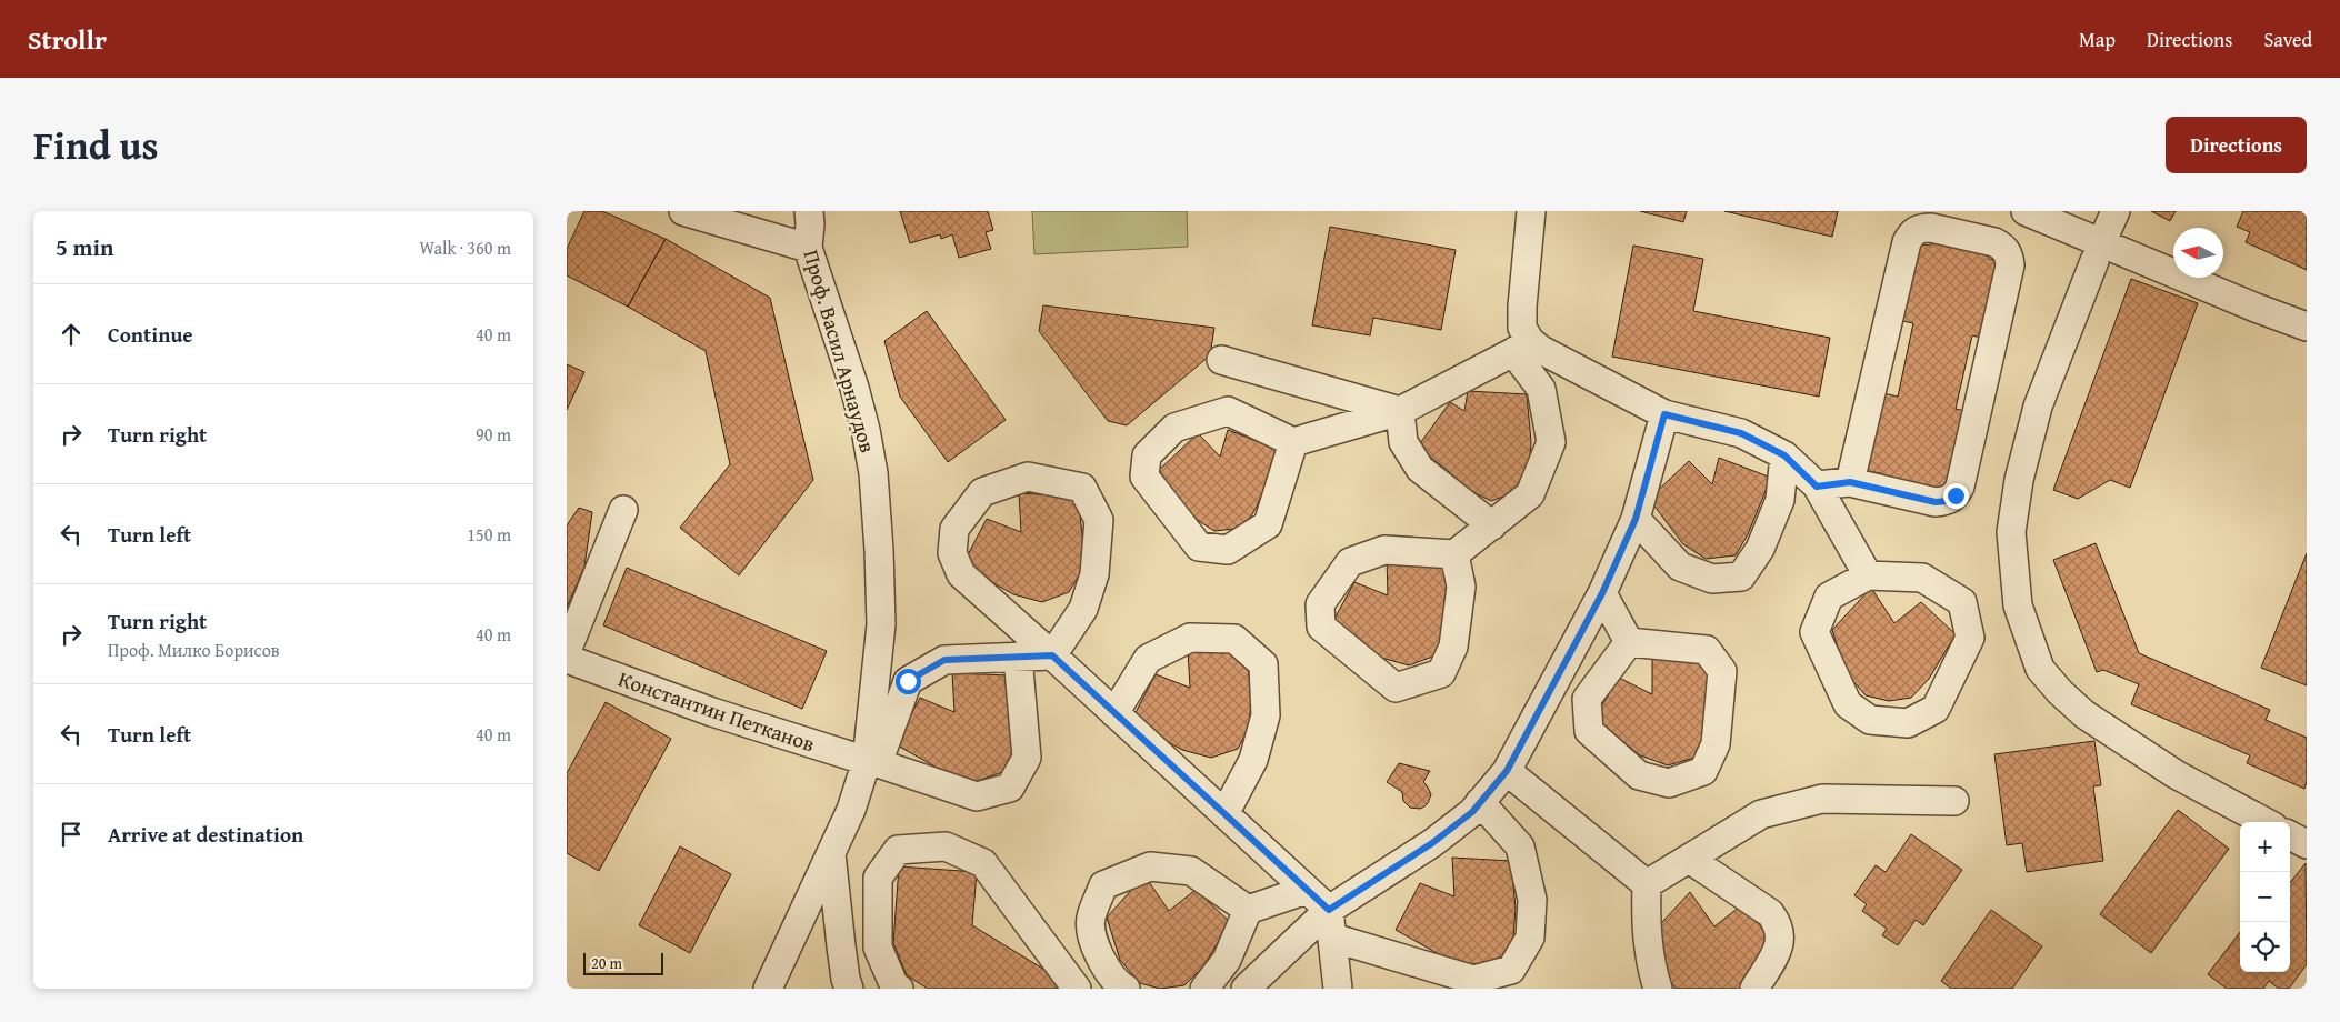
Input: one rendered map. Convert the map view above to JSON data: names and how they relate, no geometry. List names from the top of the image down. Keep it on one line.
{"streets":{"street":["Проф. Васил Арнаудов","Константин Петканов"]},"crossings":[["Проф. Васил Арнаудов","Константин Петканов"]],"scale_bar":"20 m","north":"left","page":{"header":"Strollr","nav":["Map","Directions","Saved"],"title":"Find us","buttons":"Directions","heading":["5 min","Walk · 360 m"],"list":[["Continue","40 m"],["Turn right","90 m"],["Turn left","150 m"],["Turn right","Проф. Милко Борисов","40 m"],["Turn left","40 m"],"Arrive at destination"],"map_buttons":["+","−"],"scale":"20 m"}}
